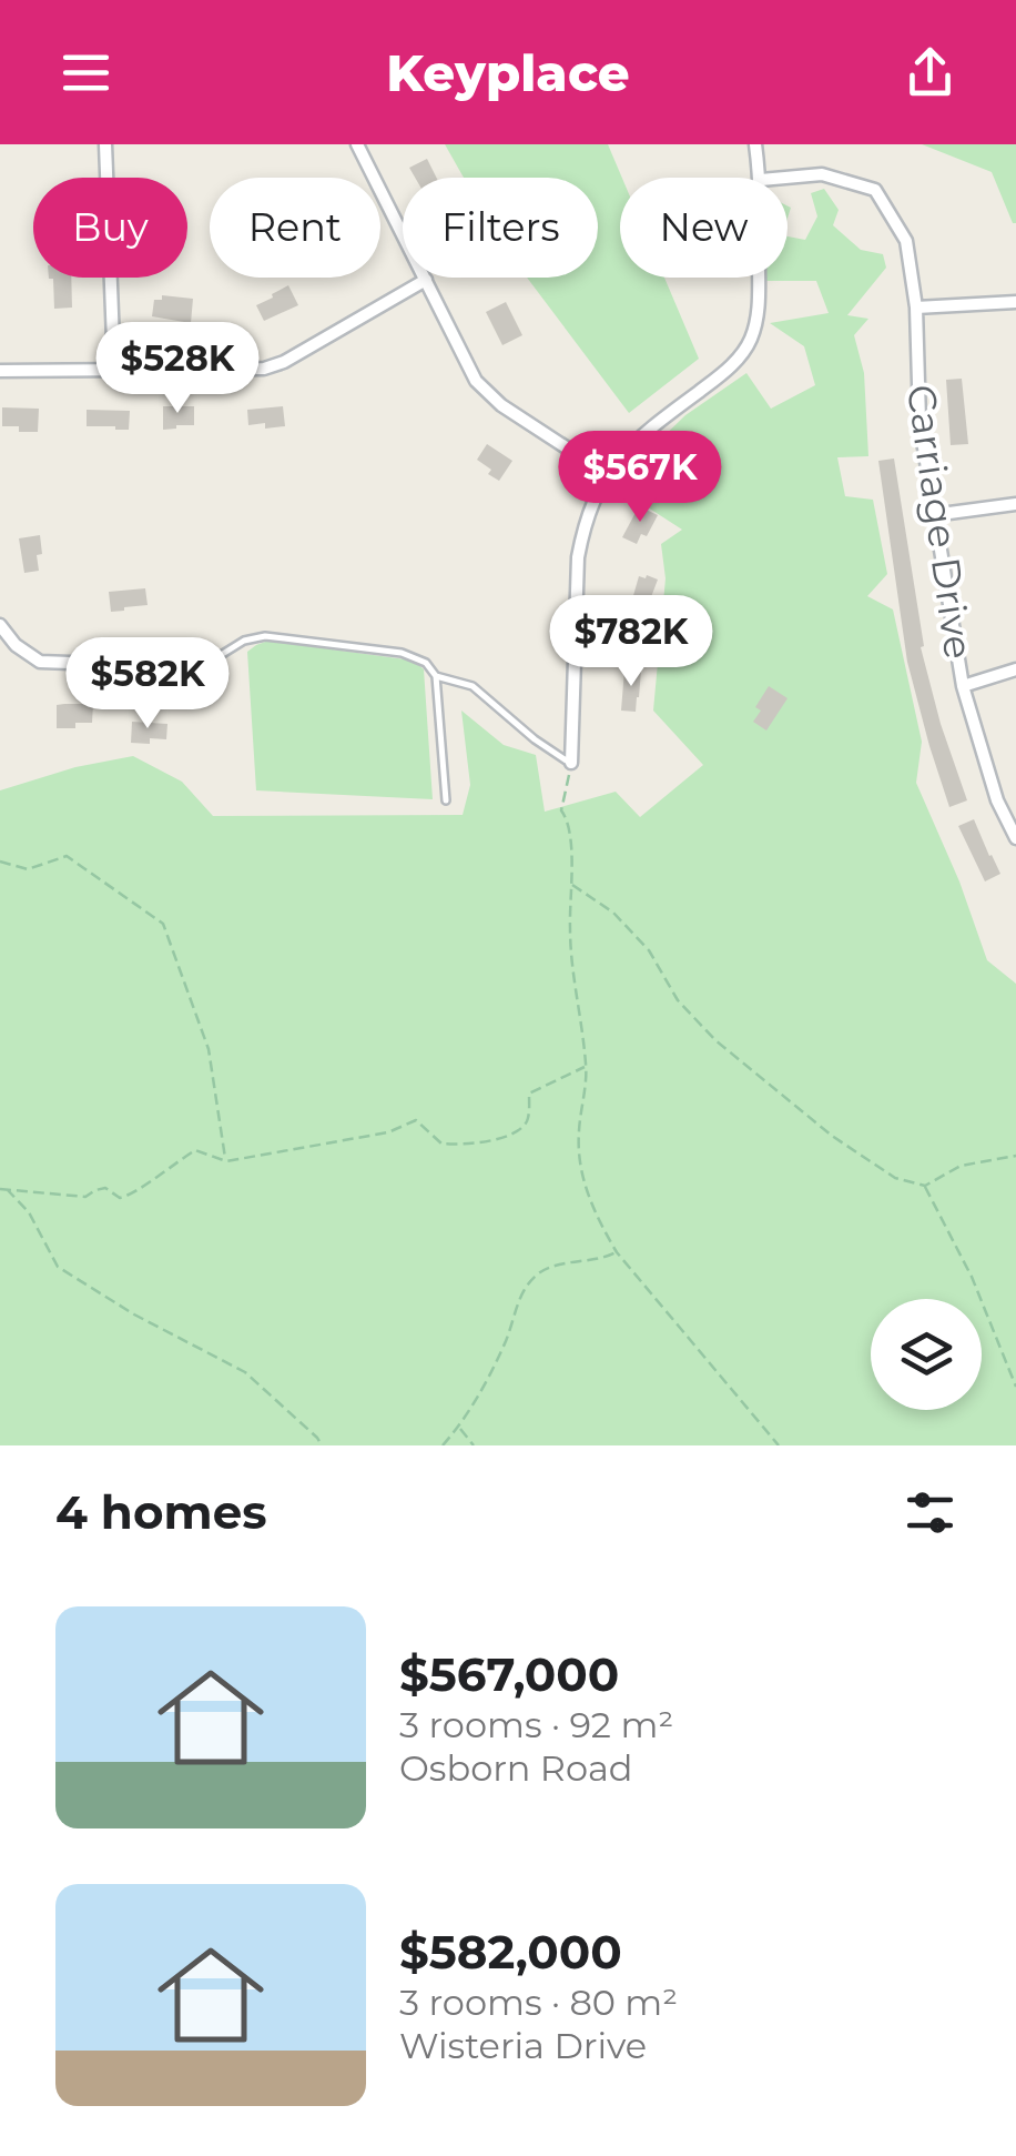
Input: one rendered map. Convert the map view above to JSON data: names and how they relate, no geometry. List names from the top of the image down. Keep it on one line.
{"streets":{"street":["Carriage Drive"]},"page":{"header":"Keyplace","chip":["Buy","Rent","Filters","New"],"price":["$528K","$567K","$782K","$582K"],"heading":"4 homes","list":[{"name":"$567,000","note":"3 rooms · 92 m² · Osborn Road"},{"name":"$582,000","note":"3 rooms · 80 m² · Wisteria Drive"}]}}
